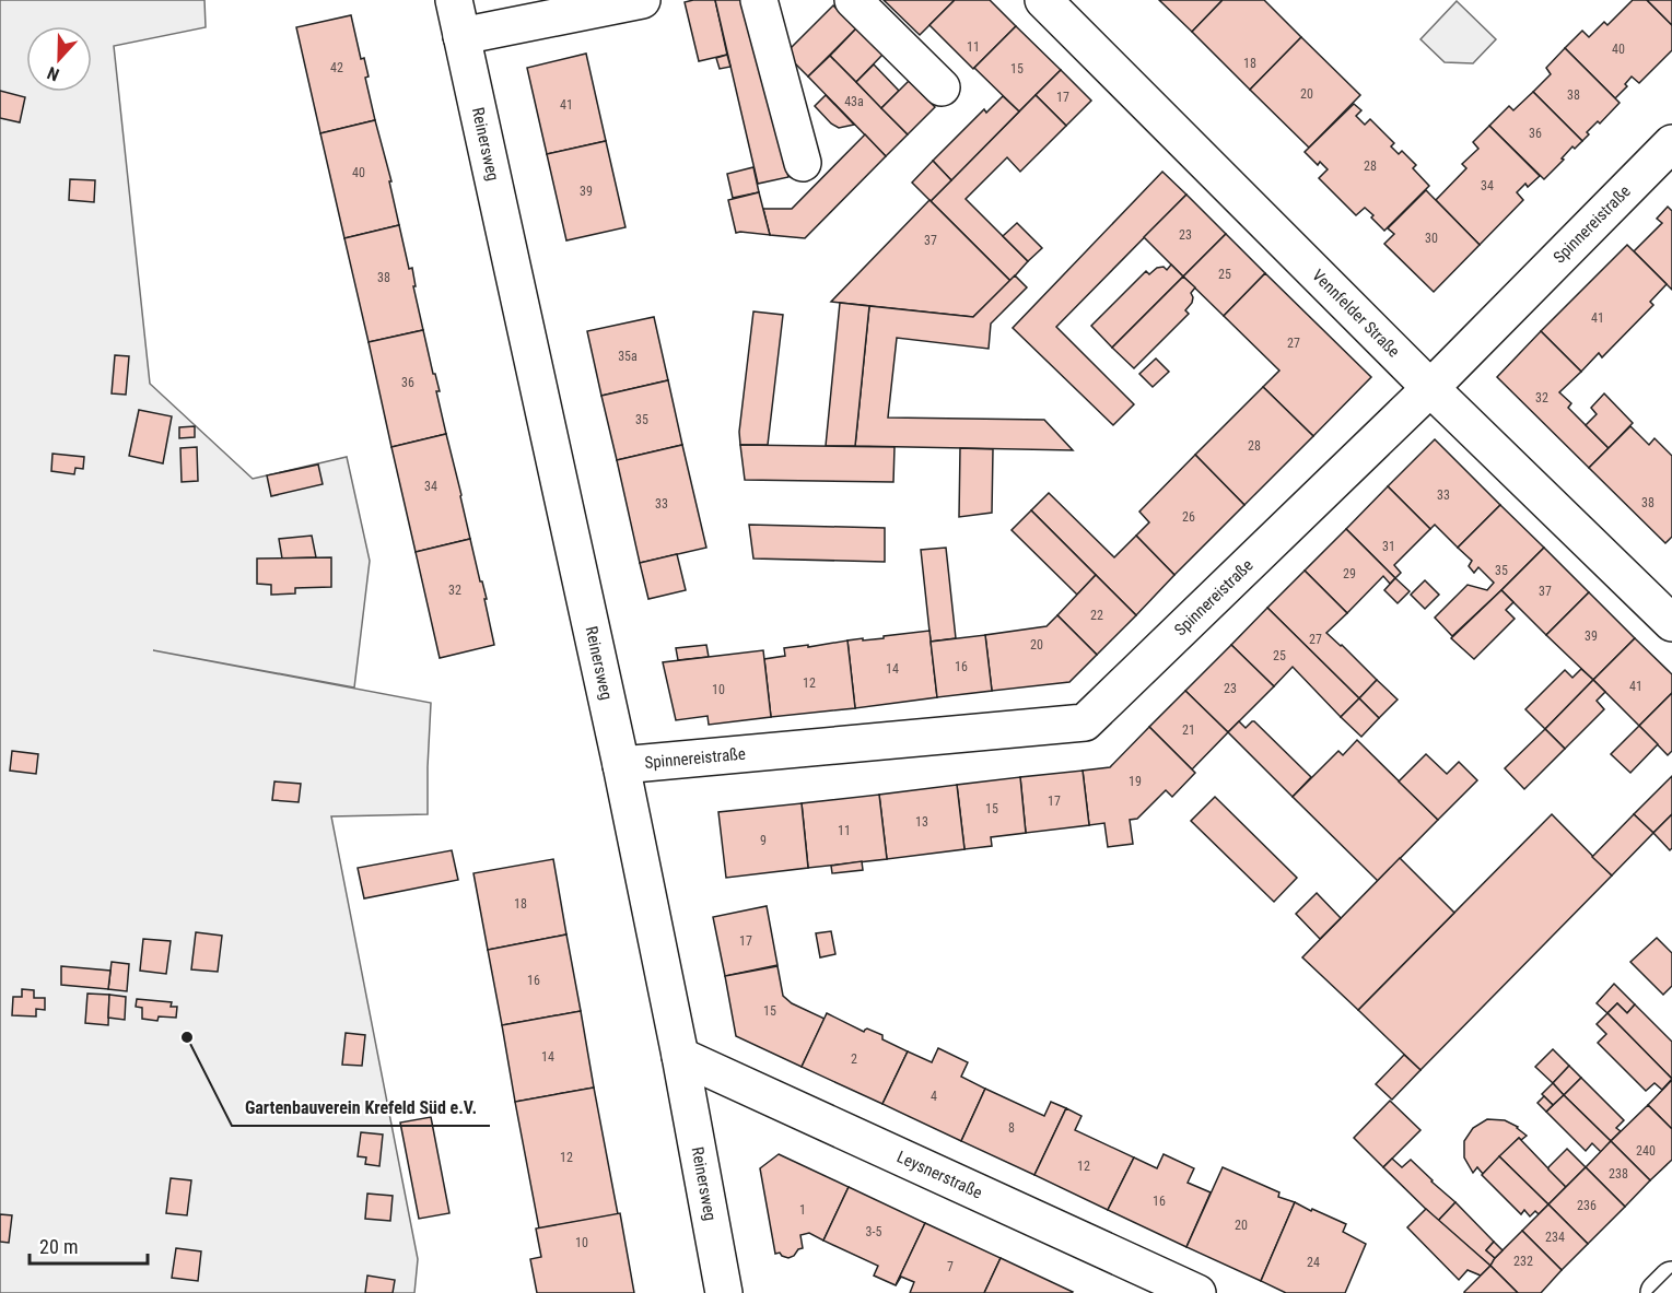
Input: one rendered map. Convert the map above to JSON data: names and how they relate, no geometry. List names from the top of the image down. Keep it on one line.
{"streets":{"street":["Reinersweg","Spinnereistraße","Vennfelder Straße","Leysnerstraße"]},"crossings":[["Reinersweg","Spinnereistraße"],["Reinersweg","Leysnerstraße"],["Spinnereistraße","Vennfelder Straße"]],"places":["Gartenbauverein Krefeld Süd e.V."],"house_numbers":["11","40","18","42","15","20","38","17","43a","41","36","28","40","34","39","23","30","37","25","38","41","27","35a","36","32","35","28","34","33","38","33","26","31","35","29","32","37","22","39","27","20","25","16","14","12","41","23","10","21","19","17","15","13","11","9","18","17","16","15","14","2","4","8","240","12","12","238","16","236","1","20","3-5","234","10","232","24","7"],"scale_bar":"20 m","north":"bottom"}
